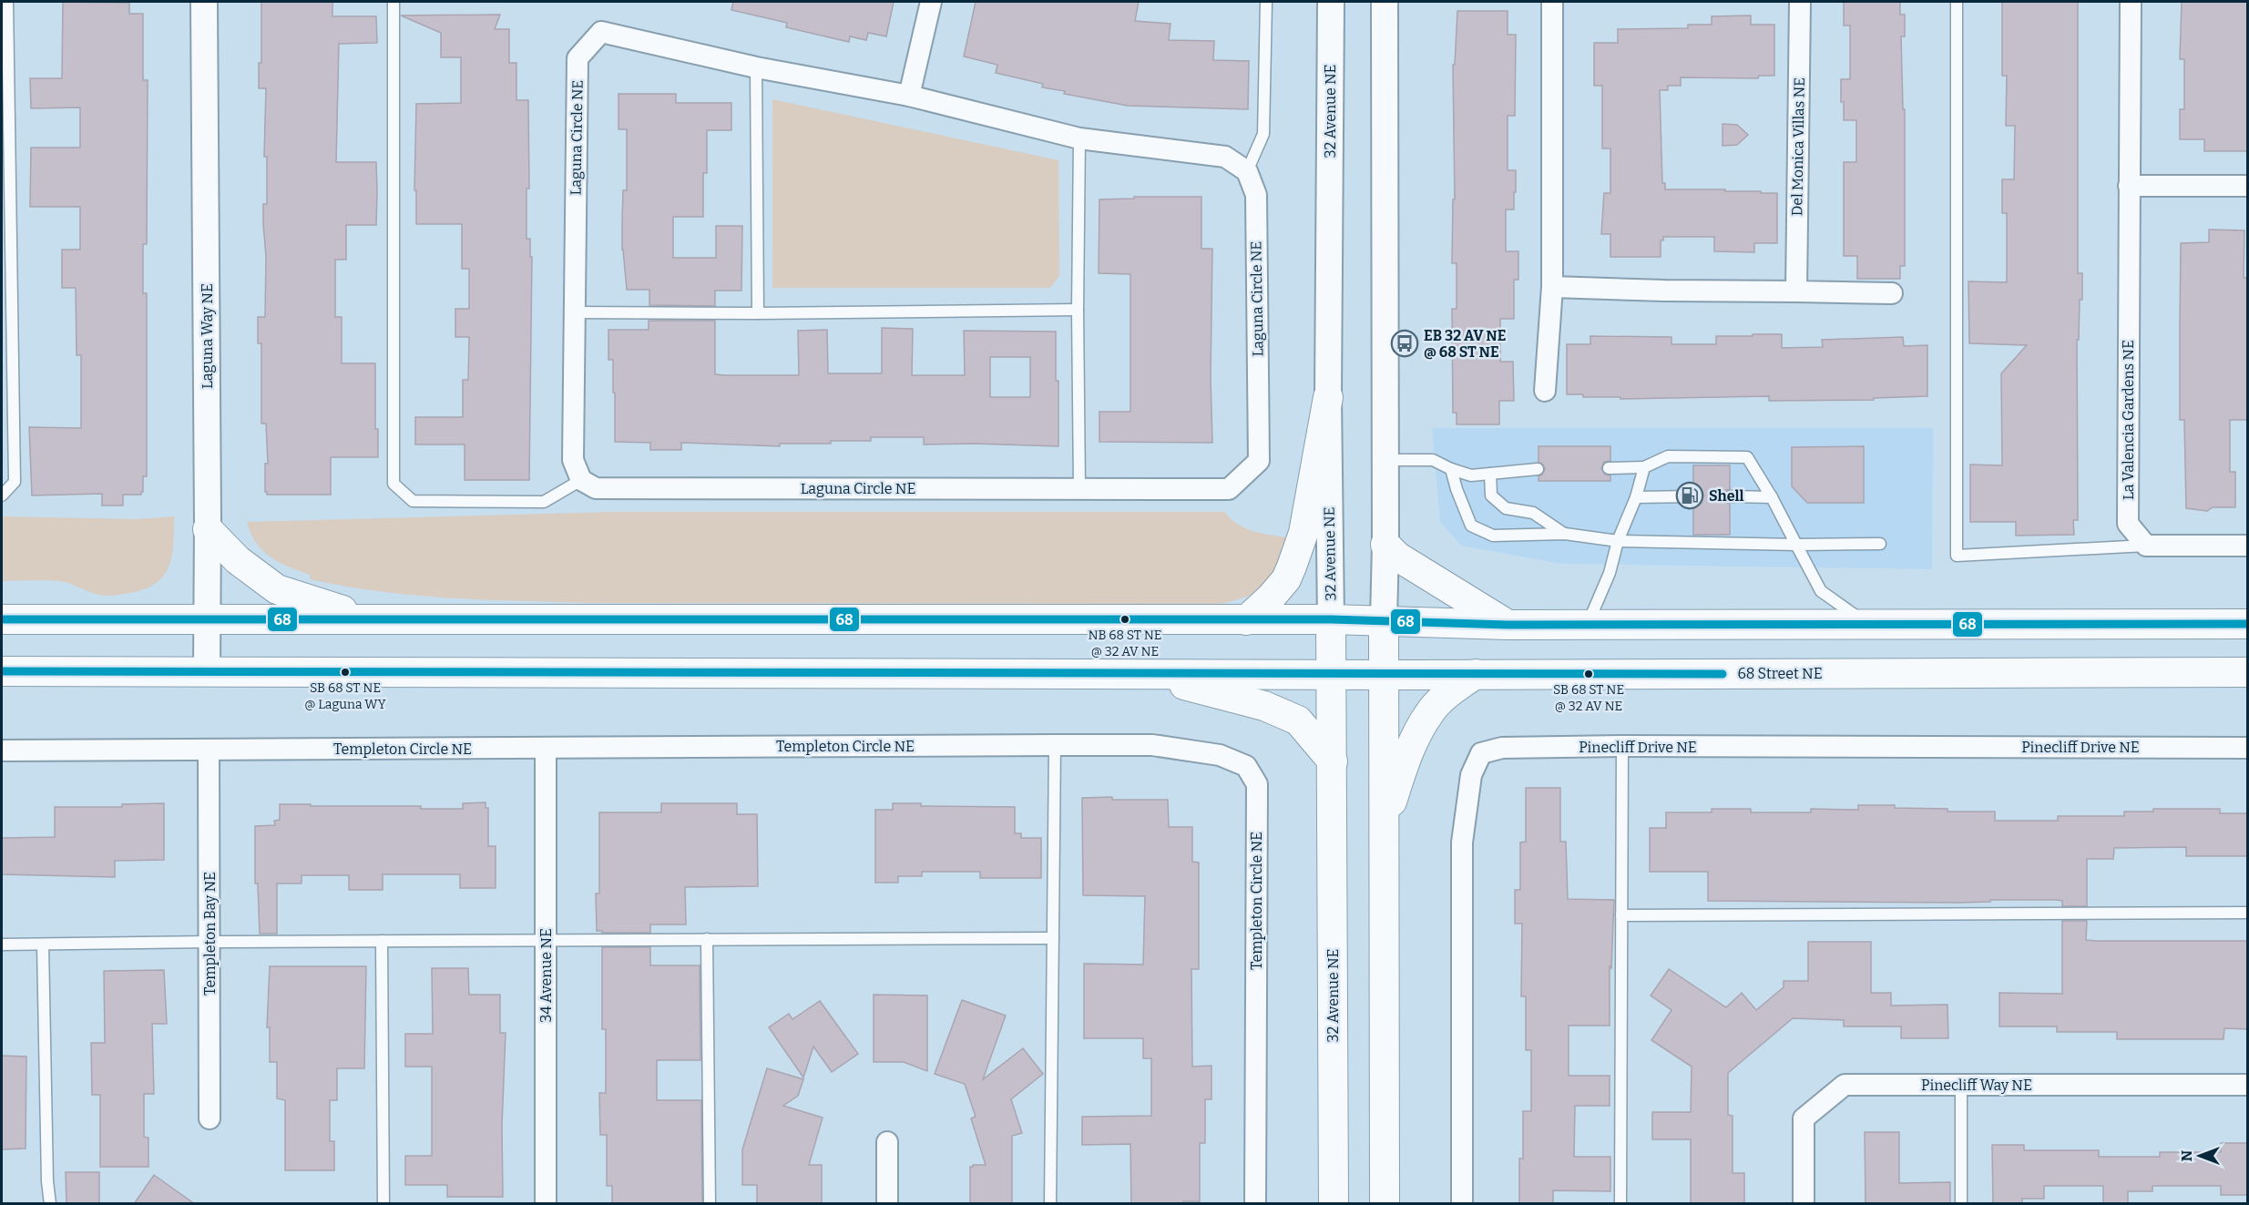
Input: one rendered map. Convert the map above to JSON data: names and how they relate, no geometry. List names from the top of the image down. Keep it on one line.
{"streets":{"main road":["32 Avenue NE","68 Street NE"],"street":["Laguna Circle NE","Del Monica Villas NE","Laguna Way NE","La Valencia Gardens NE","Templeton Circle NE","Pinecliff Drive NE","Templeton Bay NE","34 Avenue NE","Pinecliff Way NE"]},"crossings":[["32 Avenue NE","68 Street NE"],["Laguna Way NE","68 Street NE"],["Templeton Circle NE","Templeton Bay NE"],["Templeton Circle NE","34 Avenue NE"]],"places":{"bus stop":["EB 32 AV NE @ 68 ST NE"],"fuel station":["Shell"],"other":["NB 68 ST NE @ 32 AV NE","SB 68 ST NE @ Laguna WY","SB 68 ST NE @ 32 AV NE"]},"lines":["transit line 68"],"north":"left"}
